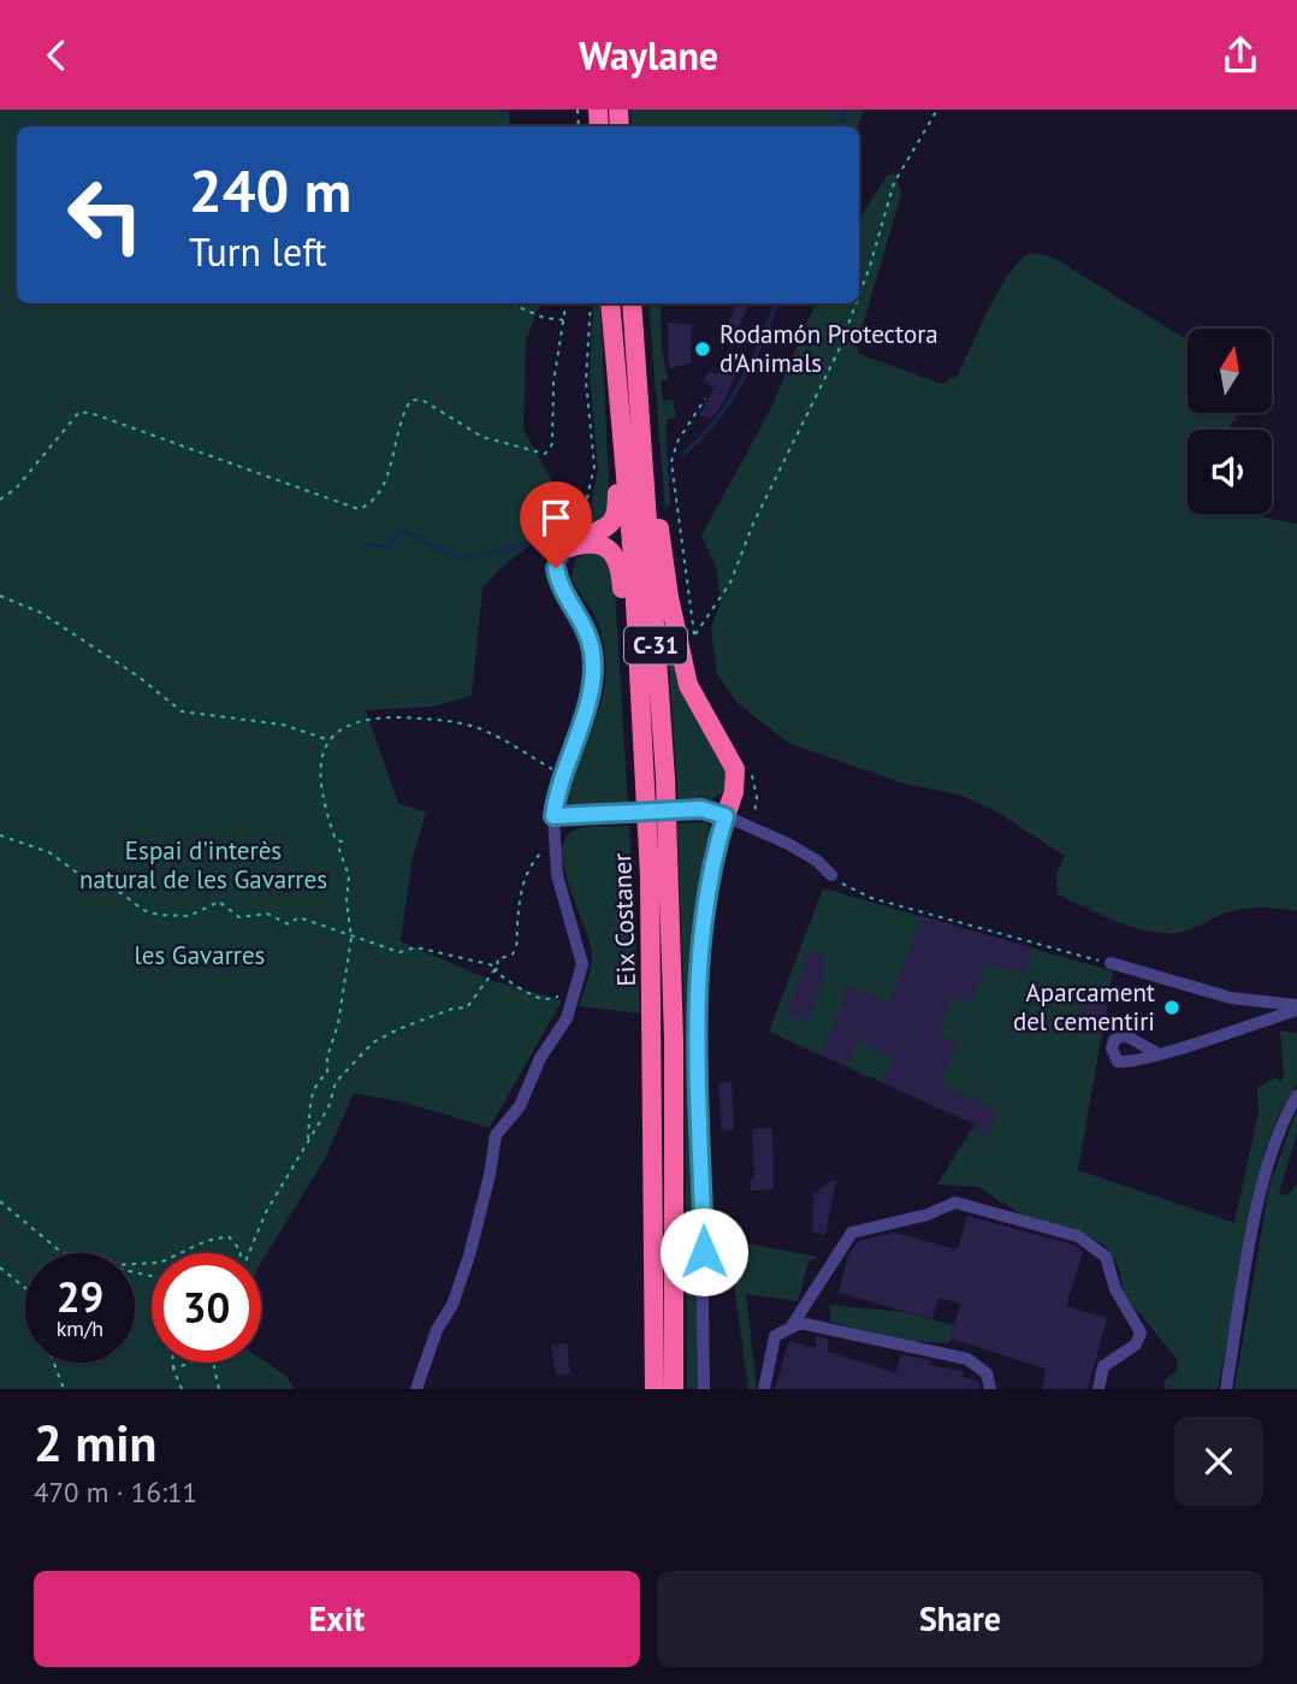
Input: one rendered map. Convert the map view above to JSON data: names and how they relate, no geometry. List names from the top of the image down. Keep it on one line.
{"streets":{"highway":["C-31","Eix Costaner"]},"parks":["Espai d'interès natural de les Gavarres","les Gavarres"],"places":["Rodamón Protectora d'Animals","Aparcament del cementiri"],"north":"top","page":{"header":"Waylane","turn":["240 m","Turn left"],"speed":"29 km/h","limit":"30","heading":["2 min","470 m · 16:11"],"buttons":["Exit","Share"]}}
